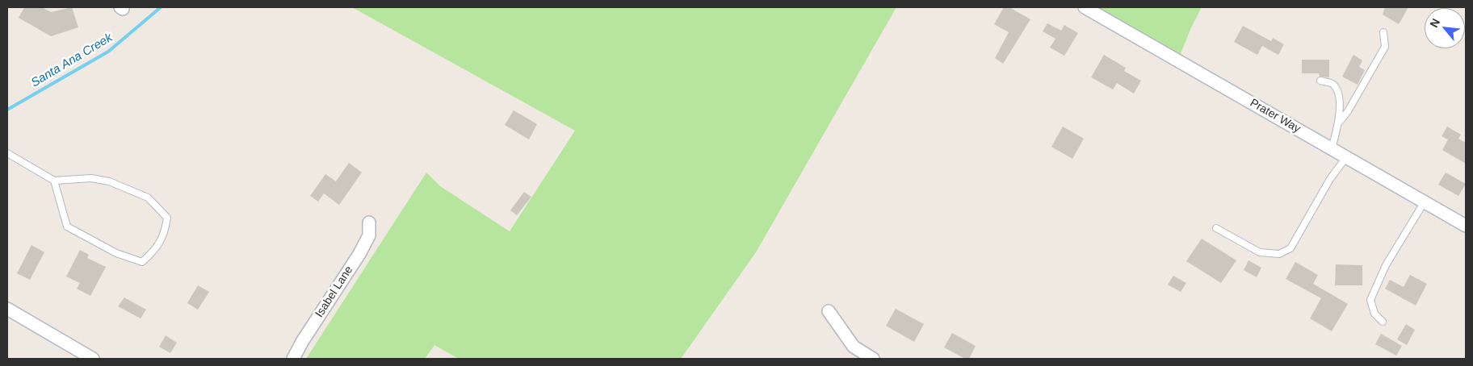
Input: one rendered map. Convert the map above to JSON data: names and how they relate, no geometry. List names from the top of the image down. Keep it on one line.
{"streets":{"street":["Prater Way","Isabel Lane"]},"water":["Santa Ana Creek"],"north":"top left"}
